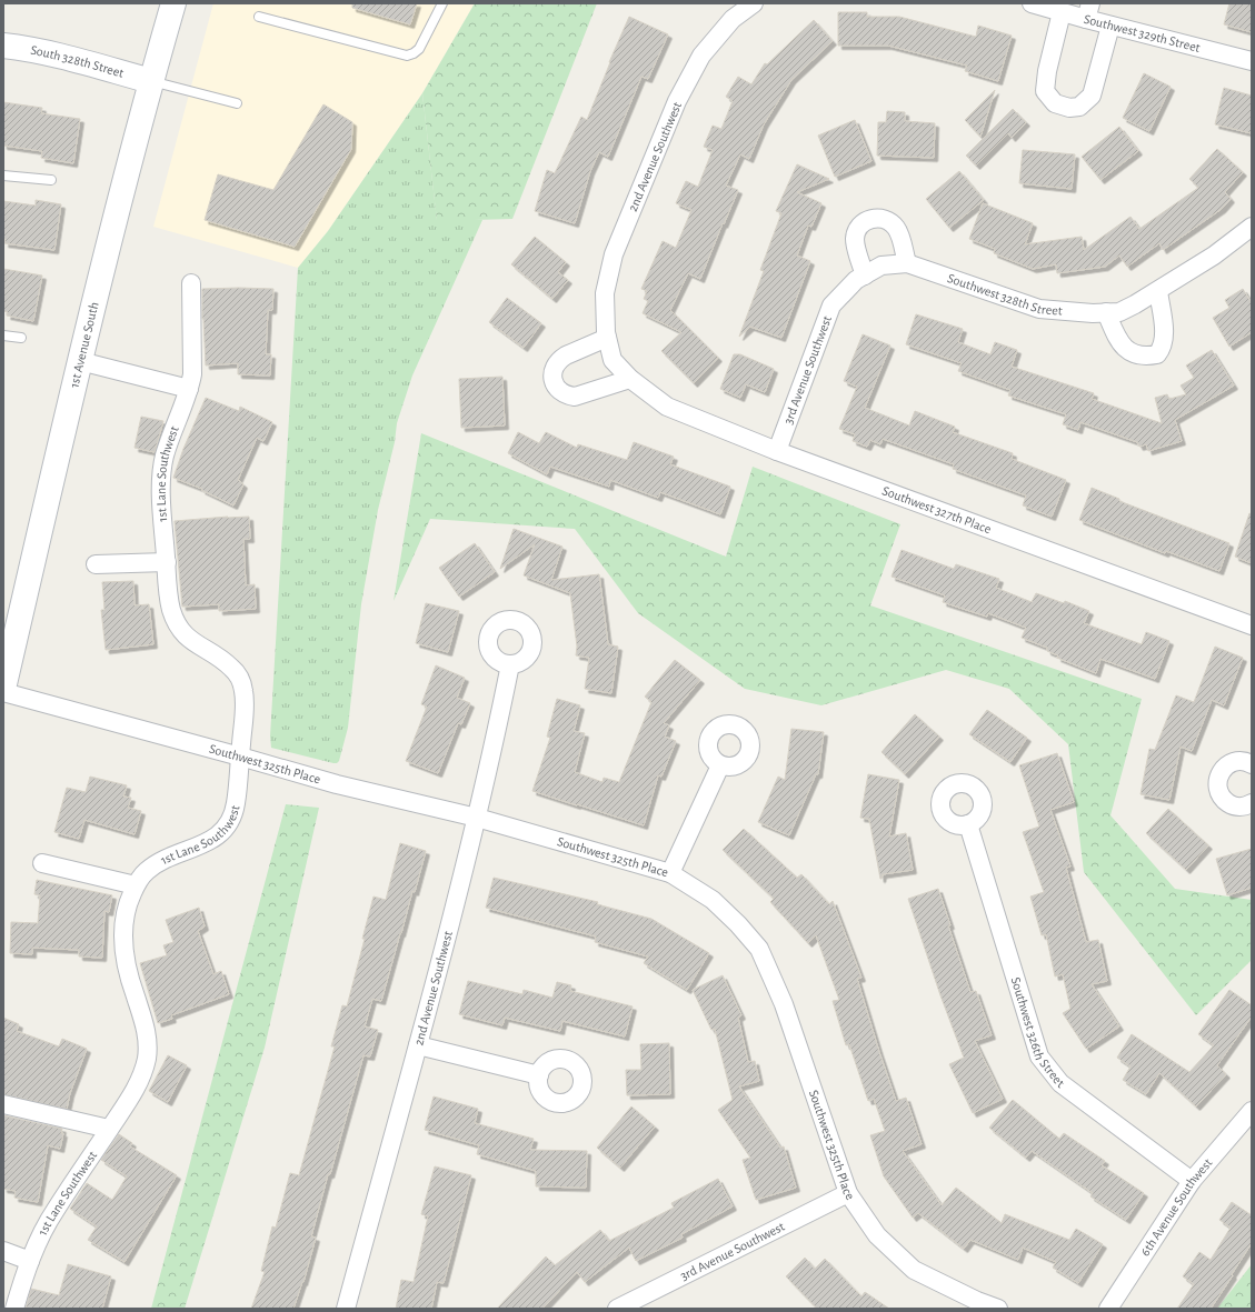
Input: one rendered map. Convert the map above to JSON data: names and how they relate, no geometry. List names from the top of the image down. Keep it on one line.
{"streets":{"main road":["South 328th Street","1st Avenue South"],"street":["Southwest 329th Street","2nd Avenue Southwest","Southwest 328th Street","3rd Avenue Southwest","1st Lane Southwest","Southwest 327th Place","Southwest 325th Place","Southwest 326th Street","6th Avenue Southwest"]},"crossings":[["South 328th Street","1st Avenue South"],["2nd Avenue Southwest","Southwest 327th Place"],["2nd Avenue Southwest","Southwest 325th Place"],["Southwest 328th Street","3rd Avenue Southwest"],["3rd Avenue Southwest","Southwest 327th Place"],["3rd Avenue Southwest","Southwest 325th Place"],["1st Lane Southwest","Southwest 325th Place"],["Southwest 326th Street","6th Avenue Southwest"]]}
